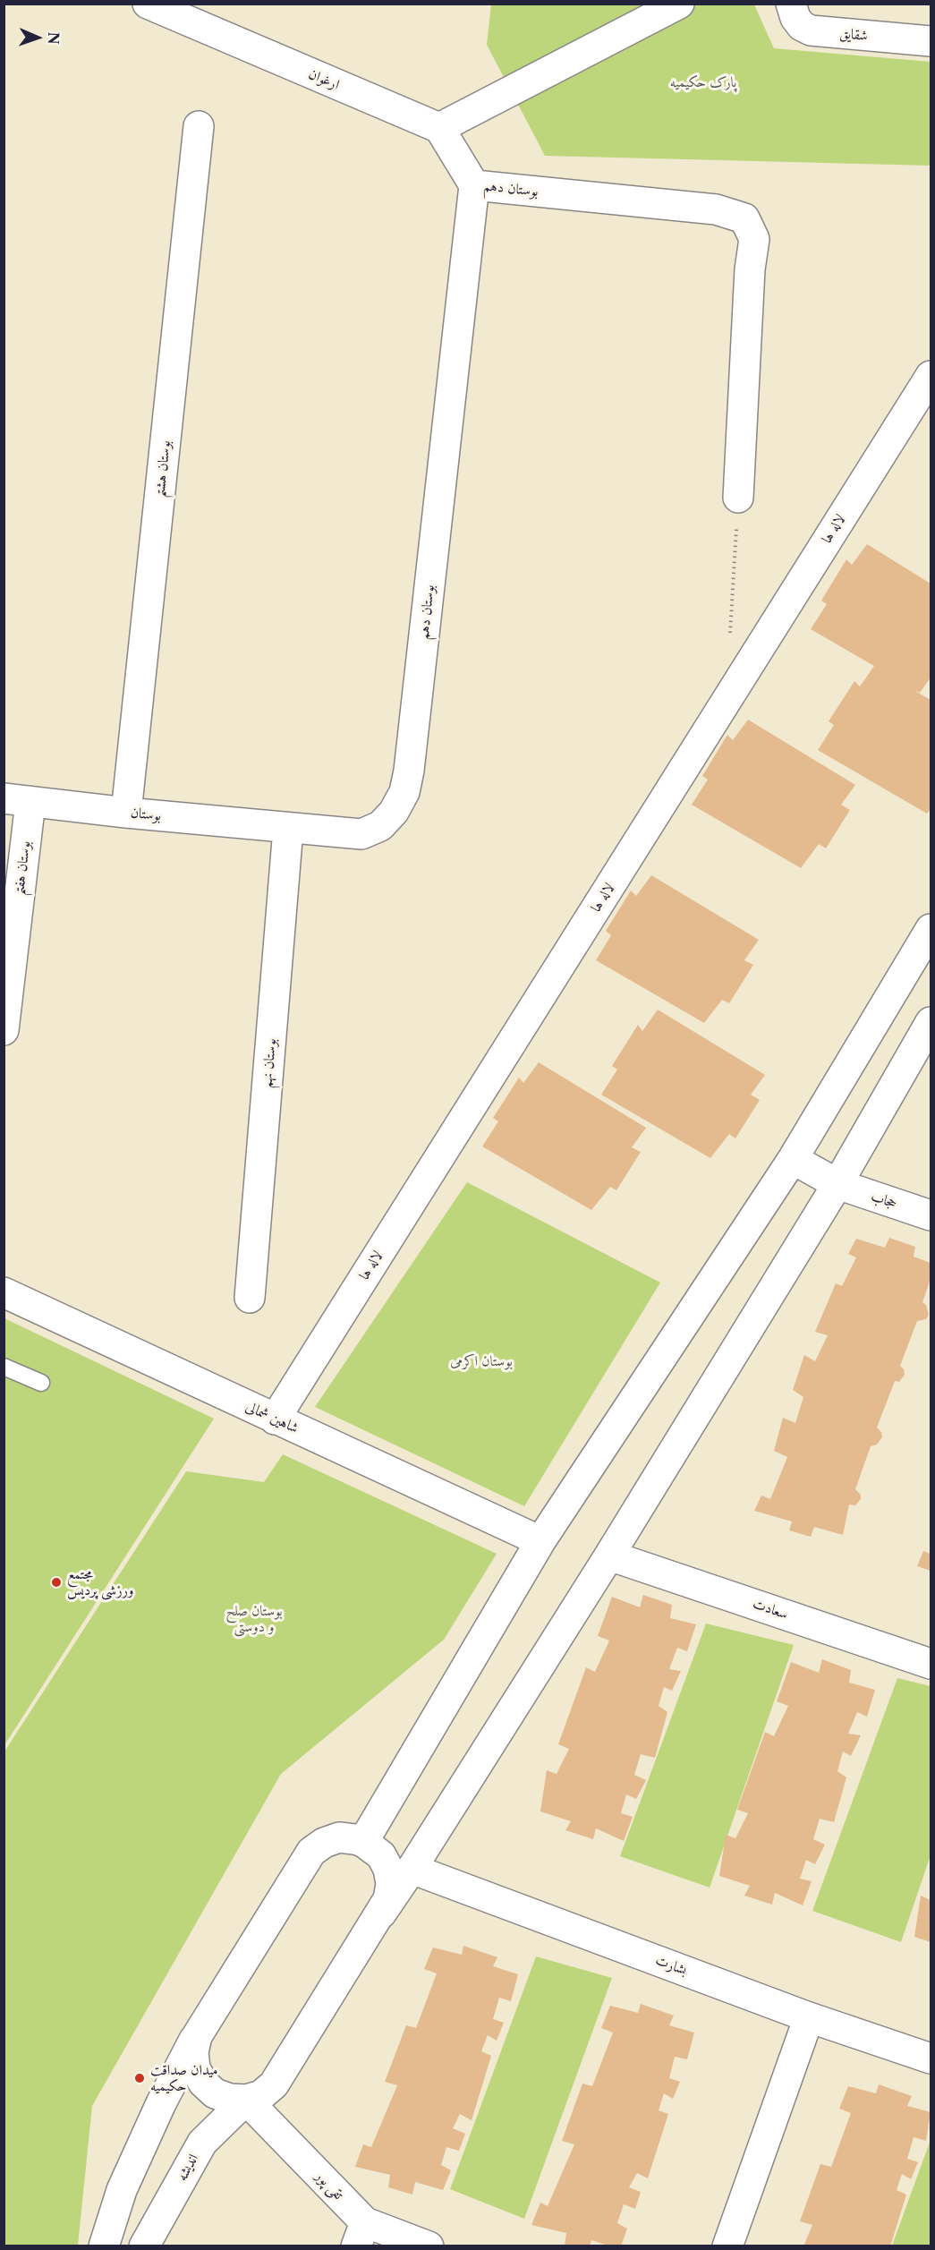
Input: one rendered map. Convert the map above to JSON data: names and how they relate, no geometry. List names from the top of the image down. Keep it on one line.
{"streets":{"street":["شقایق","ارغوان","بوستان دهم","بوستان هشتم","لاله ها","بوستان","بوستان هفتم","بوستان نهم","حجاب","شاهین شمالی","سعادت","بشارت","اندیشه","تقی پور"]},"crossings":[["بوستان دهم","بوستان"],["بوستان دهم","بوستان نهم"],["بوستان هشتم","بوستان"],["لاله ها","شاهین شمالی"],["بوستان","بوستان هفتم"],["بوستان","بوستان نهم"],["اندیشه","تقی پور"]],"parks":["پارک حکیمیه","بوستان اکرمی","بوستان صلح و دوستی"],"places":["مجتمع ورزشی پردیس","میدان صداقت حکیمیه"],"north":"right"}
